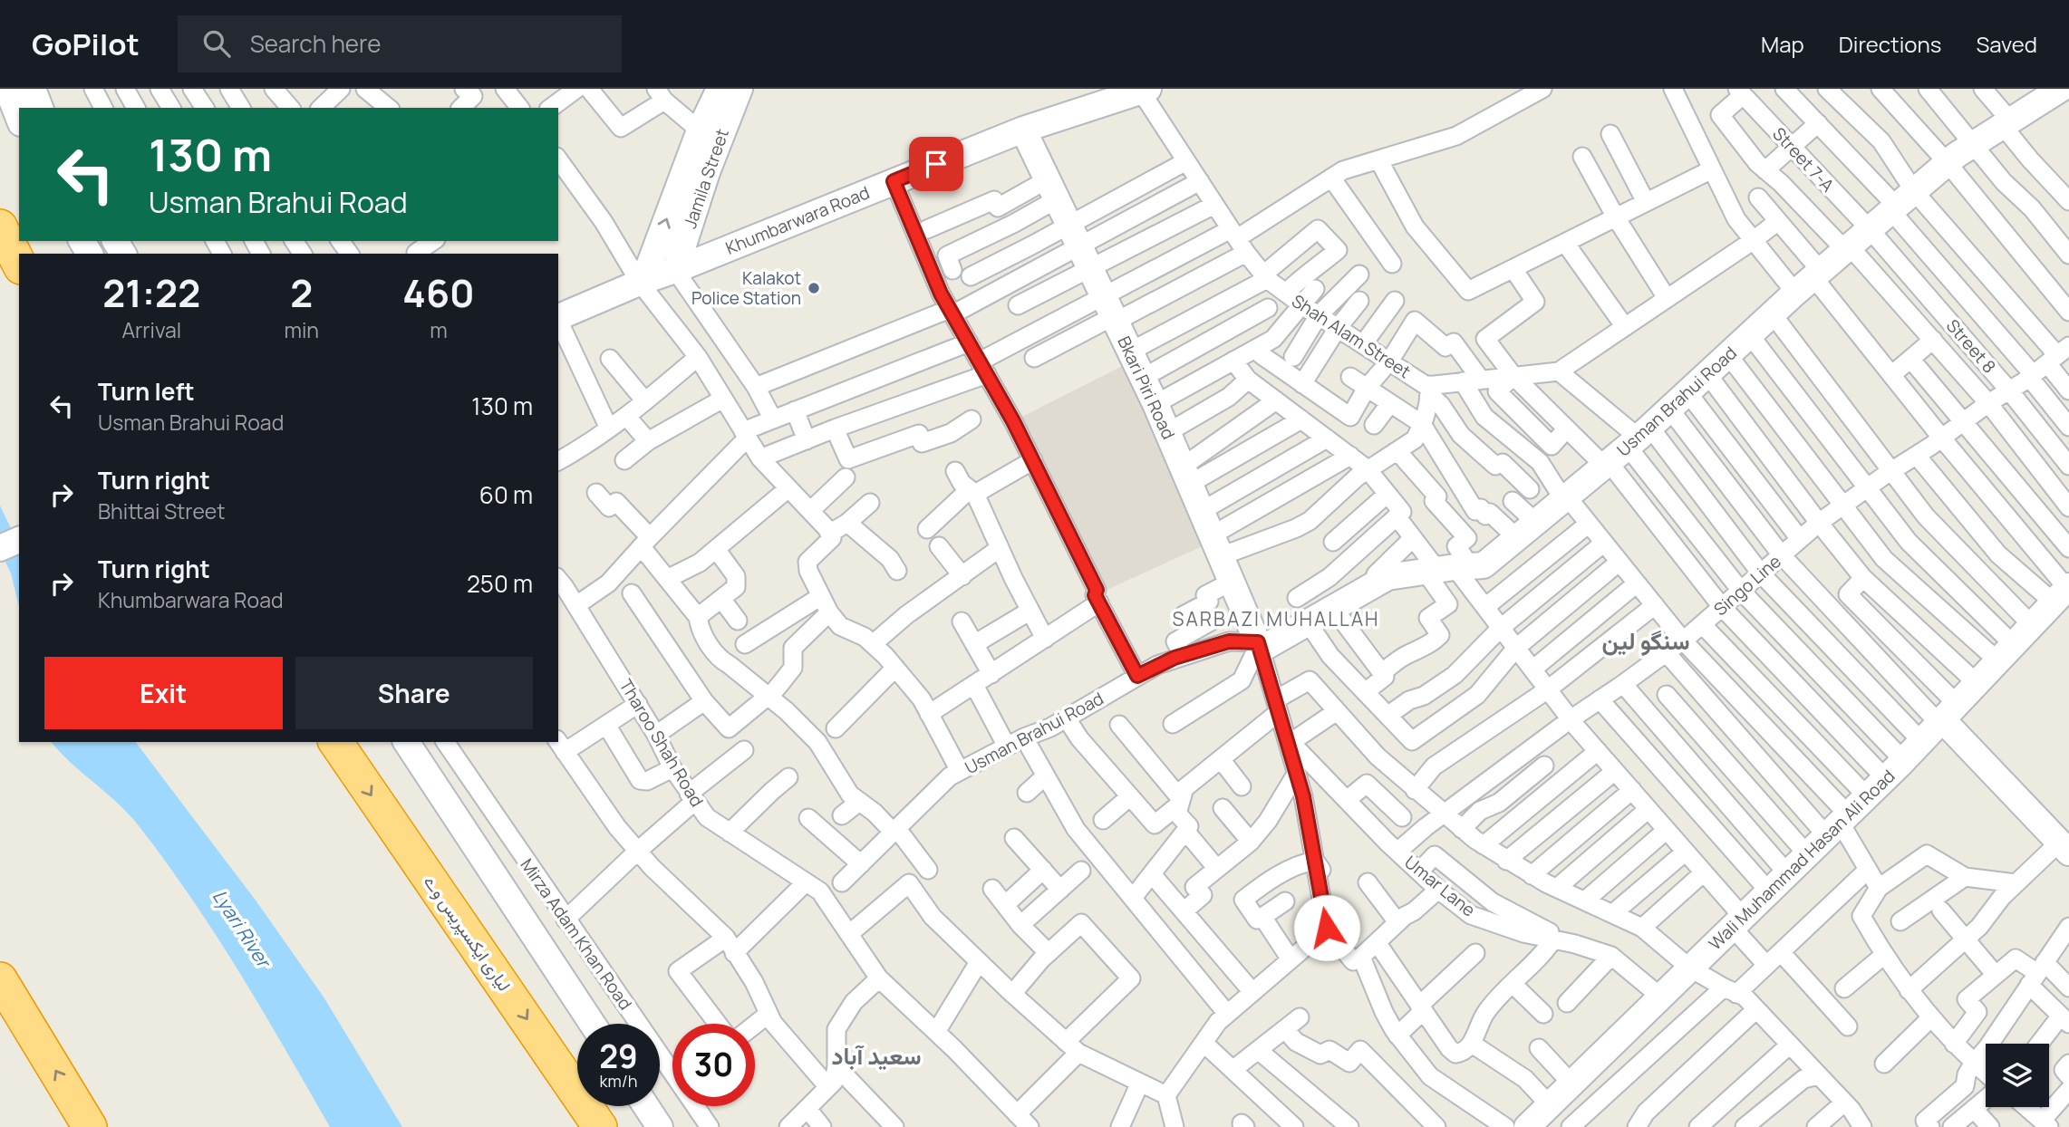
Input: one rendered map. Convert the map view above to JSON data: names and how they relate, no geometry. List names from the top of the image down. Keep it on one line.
{"streets":{"highway":["لیاری ایکسپریس وے"],"street":["Street 7-A","Jamila Street","Khumbarwara Road","Shah Alam Street","Street 8","Bkari Piri Road","Usman Brahui Road","Singo Line","Tharoo Shah Road","Wali Muhammad Hasan Ali Road","Umar Lane","Mirza Adam Khan Road"]},"crossings":[["Street 7-A","Street 8"],["Street 7-A","Usman Brahui Road"],["Jamila Street","Khumbarwara Road"],["Khumbarwara Road","Shah Alam Street"],["Khumbarwara Road","Bkari Piri Road"],["Street 8","Usman Brahui Road"],["Street 8","Singo Line"],["Bkari Piri Road","Usman Brahui Road"],["Singo Line","Umar Lane"],["Wali Muhammad Hasan Ali Road","Umar Lane"]],"one_way":["لیاری ایکسپریس وے"],"districts":["SARBAZI MUHALLAH","سنگو لین","سعید آباد"],"water":["Lyari River"],"places":["Kalakot Police Station"],"page":{"header":"GoPilot","search":"Search here","nav":["Map","Directions","Saved"],"turn":["130 m","Usman Brahui Road"],"eta":["21:22","Arrival","2","min","460","m"],"list":[{"name":"Turn left","note":"Usman Brahui Road","value":"130 m"},{"name":"Turn right","note":"Bhittai Street","value":"60 m"},{"name":"Turn right","note":"Khumbarwara Road","value":"250 m"}],"buttons":["Exit","Share"],"speed":"29 km/h","limit":"30"}}
